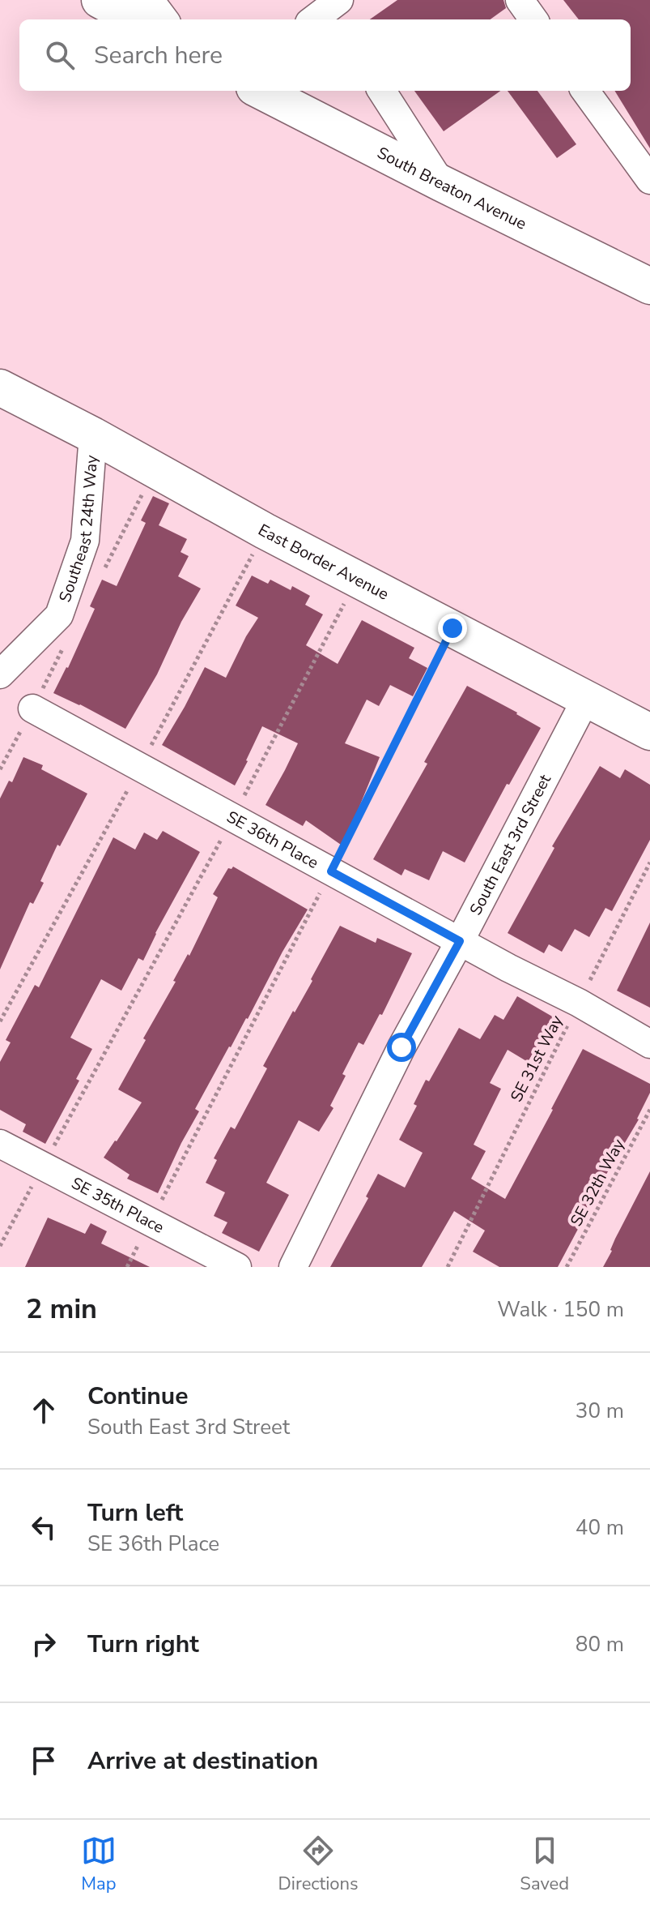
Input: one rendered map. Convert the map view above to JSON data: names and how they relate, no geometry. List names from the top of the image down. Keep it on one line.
{"streets":{"street":["South Breaton Avenue","Southeast 24th Way","East Border Avenue","SE 36th Place","South East 3rd Street","SE 35th Place"],"path":["SE 31st Way","SE 32th Way"]},"crossings":[["Southeast 24th Way","East Border Avenue"],["East Border Avenue","South East 3rd Street"],["SE 36th Place","South East 3rd Street"],["SE 36th Place","SE 31st Way"]],"page":{"search":"Search here","heading":["2 min","Walk · 150 m"],"list":[["Continue","South East 3rd Street","30 m"],["Turn left","SE 36th Place","40 m"],["Turn right","80 m"],"Arrive at destination"],"nav":["Map","Directions","Saved"]}}
